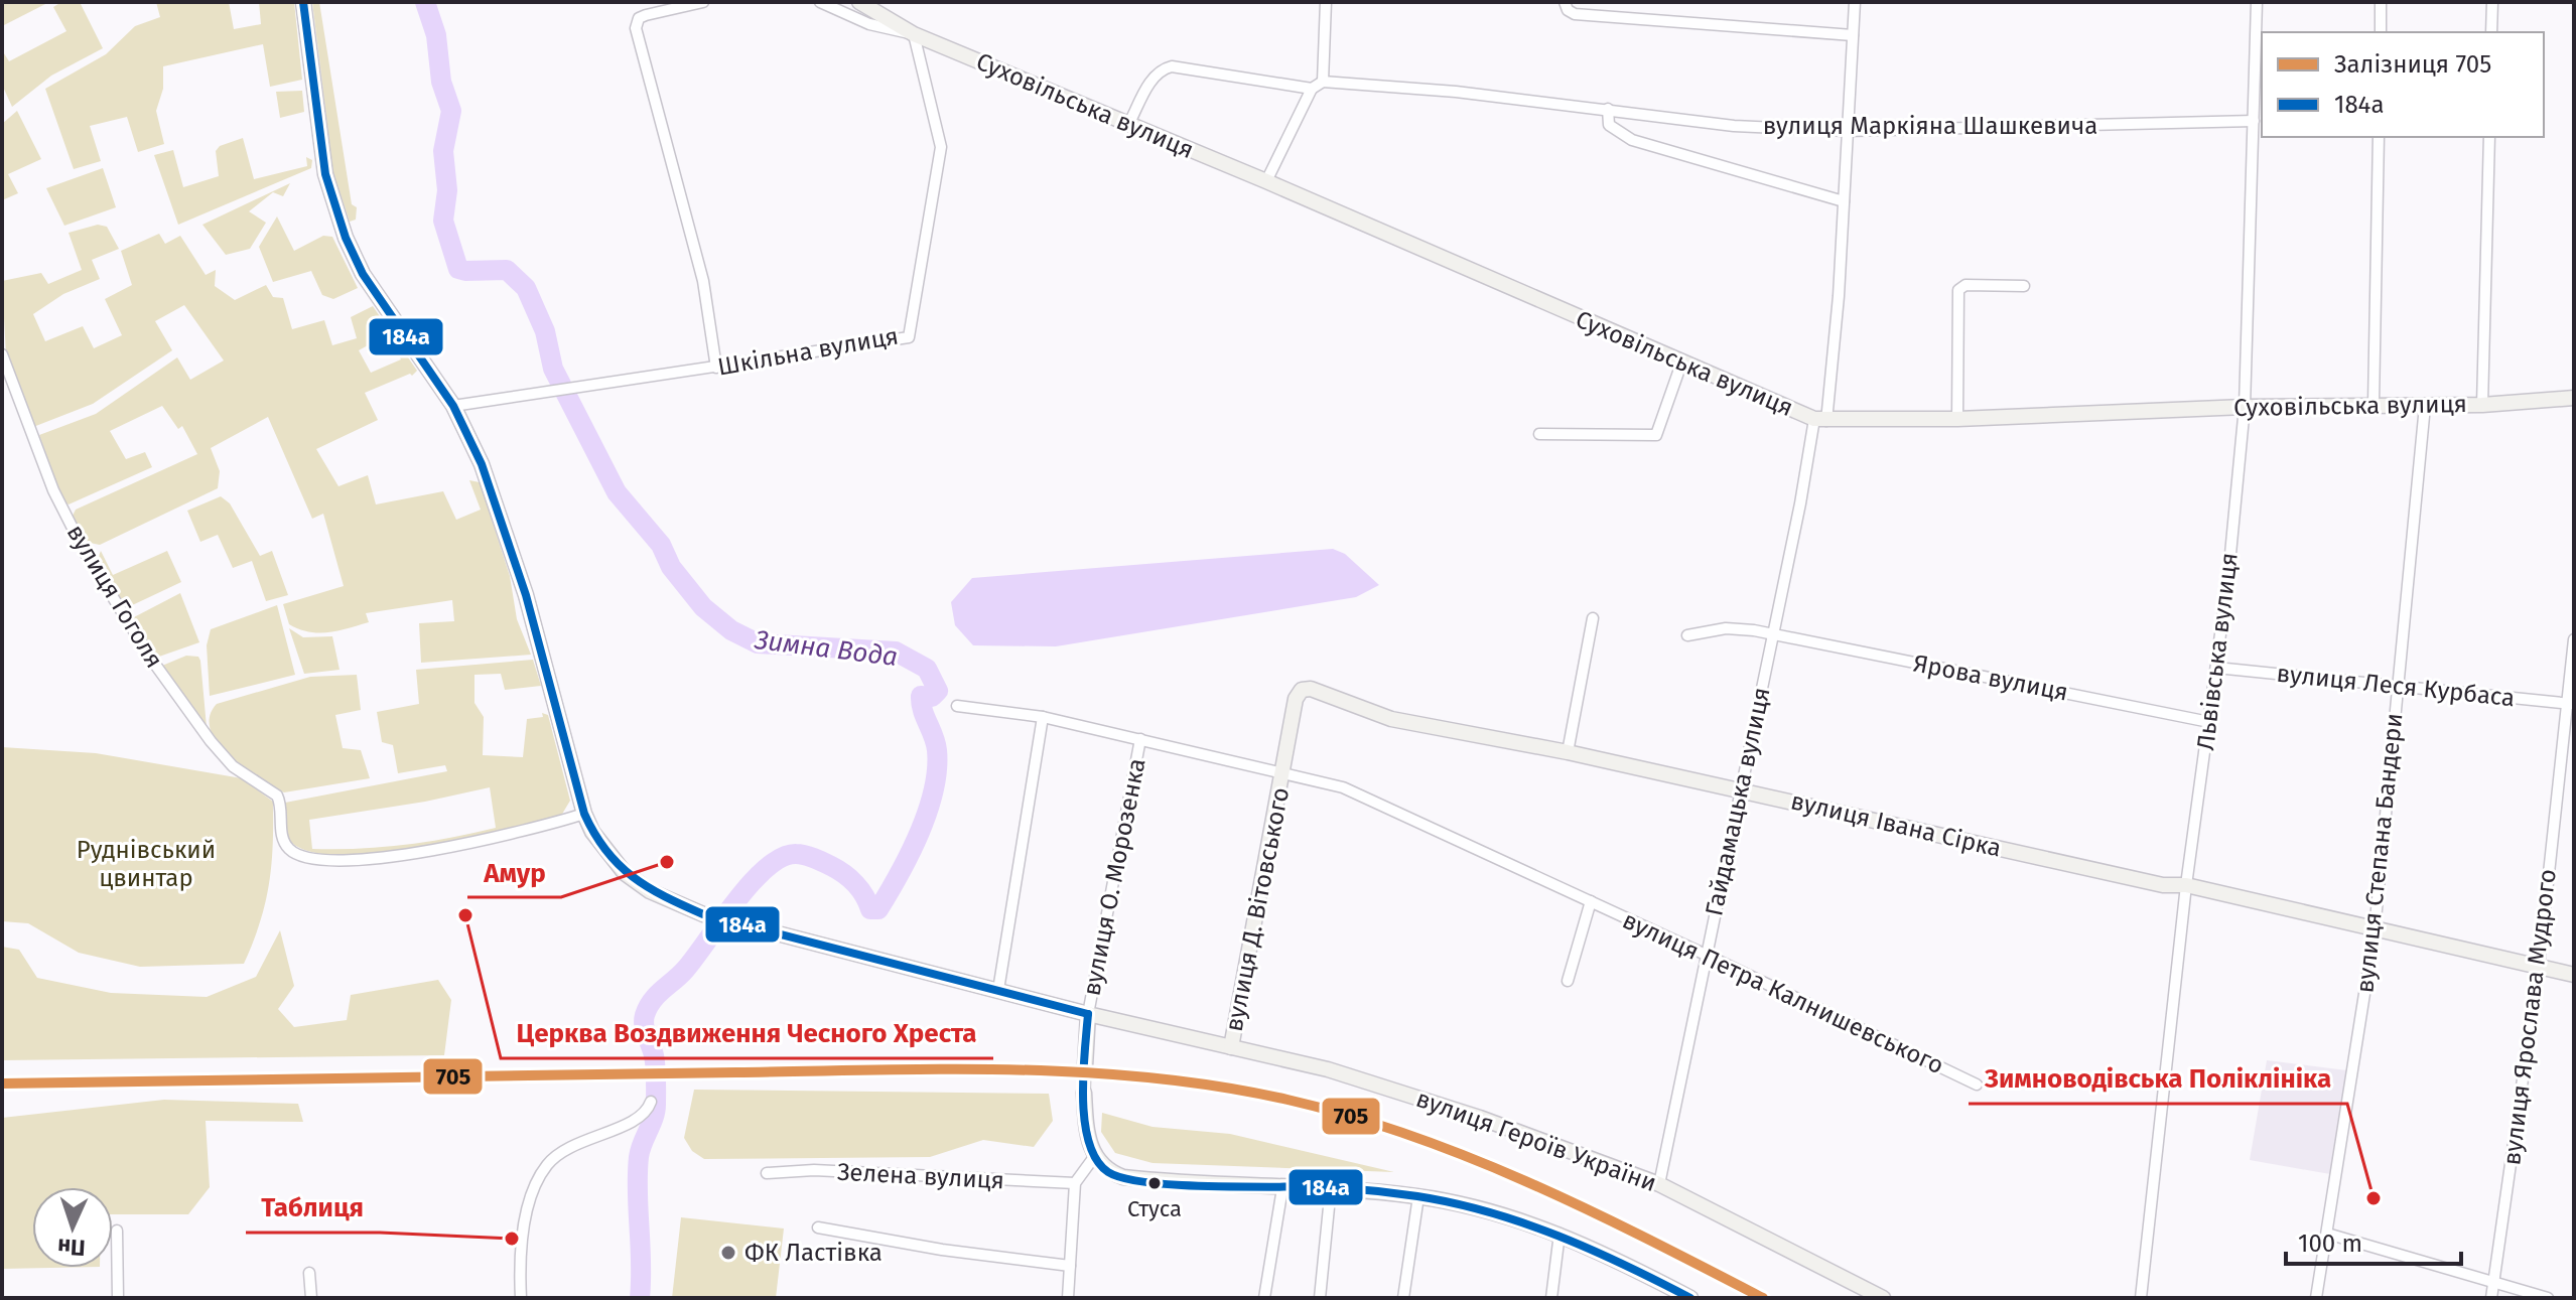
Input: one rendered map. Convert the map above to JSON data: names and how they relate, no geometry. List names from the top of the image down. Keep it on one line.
{"streets":{"street":["Суховільська вулиця","вулиця Маркіяна Шашкевича","Шкільна вулиця","вулиця Гоголя","Львівська вулиця","Ярова вулиця","вулиця Леся Курбаса","Гайдамацька вулиця","вулиця Івана Сірка","вулиця Степана Бандери","вулиця О. Морозенка","вулиця Д. Вітовського","вулиця Петра Калнишевського","вулиця Ярослава Мудрого","вулиця Героїв України","Зелена вулиця"]},"crossings":[["Суховільська вулиця","Шкільна вулиця"],["Суховільська вулиця","Львівська вулиця"],["Суховільська вулиця","Гайдамацька вулиця"],["Суховільська вулиця","вулиця Степана Бандери"],["вулиця Маркіяна Шашкевича","Львівська вулиця"],["вулиця Маркіяна Шашкевича","Гайдамацька вулиця"],["Шкільна вулиця","вулиця Героїв України"],["вулиця Гоголя","вулиця Героїв України"],["Львівська вулиця","Ярова вулиця"],["Львівська вулиця","вулиця Леся Курбаса"],["Львівська вулиця","вулиця Івана Сірка"],["Ярова вулиця","Гайдамацька вулиця"],["вулиця Леся Курбаса","вулиця Степана Бандери"],["вулиця Леся Курбаса","вулиця Ярослава Мудрого"],["Гайдамацька вулиця","вулиця Івана Сірка"],["Гайдамацька вулиця","вулиця Петра Калнишевського"],["Гайдамацька вулиця","вулиця Героїв України"],["вулиця Івана Сірка","вулиця Степана Бандери"],["вулиця Івана Сірка","вулиця Д. Вітовського"],["вулиця Івана Сірка","вулиця Петра Калнишевського"],["вулиця Івана Сірка","вулиця Ярослава Мудрого"],["вулиця О. Морозенка","вулиця Петра Калнишевського"],["вулиця О. Морозенка","вулиця Героїв України"],["вулиця Д. Вітовського","вулиця Петра Калнишевського"],["вулиця Д. Вітовського","вулиця Героїв України"]],"water":["Зимна Вода"],"parks":["Руднівський цвинтар"],"places":["Амур","Церква Воздвиження Чесного Хреста","Стуса","Зимноводівська Поліклініка","Таблиця","ФК Ластівка"],"lines":["transit line 184а","rail line 705"],"legend":["Залізниця 705","184а"],"scale_bar":"100 m","north":"bottom"}
